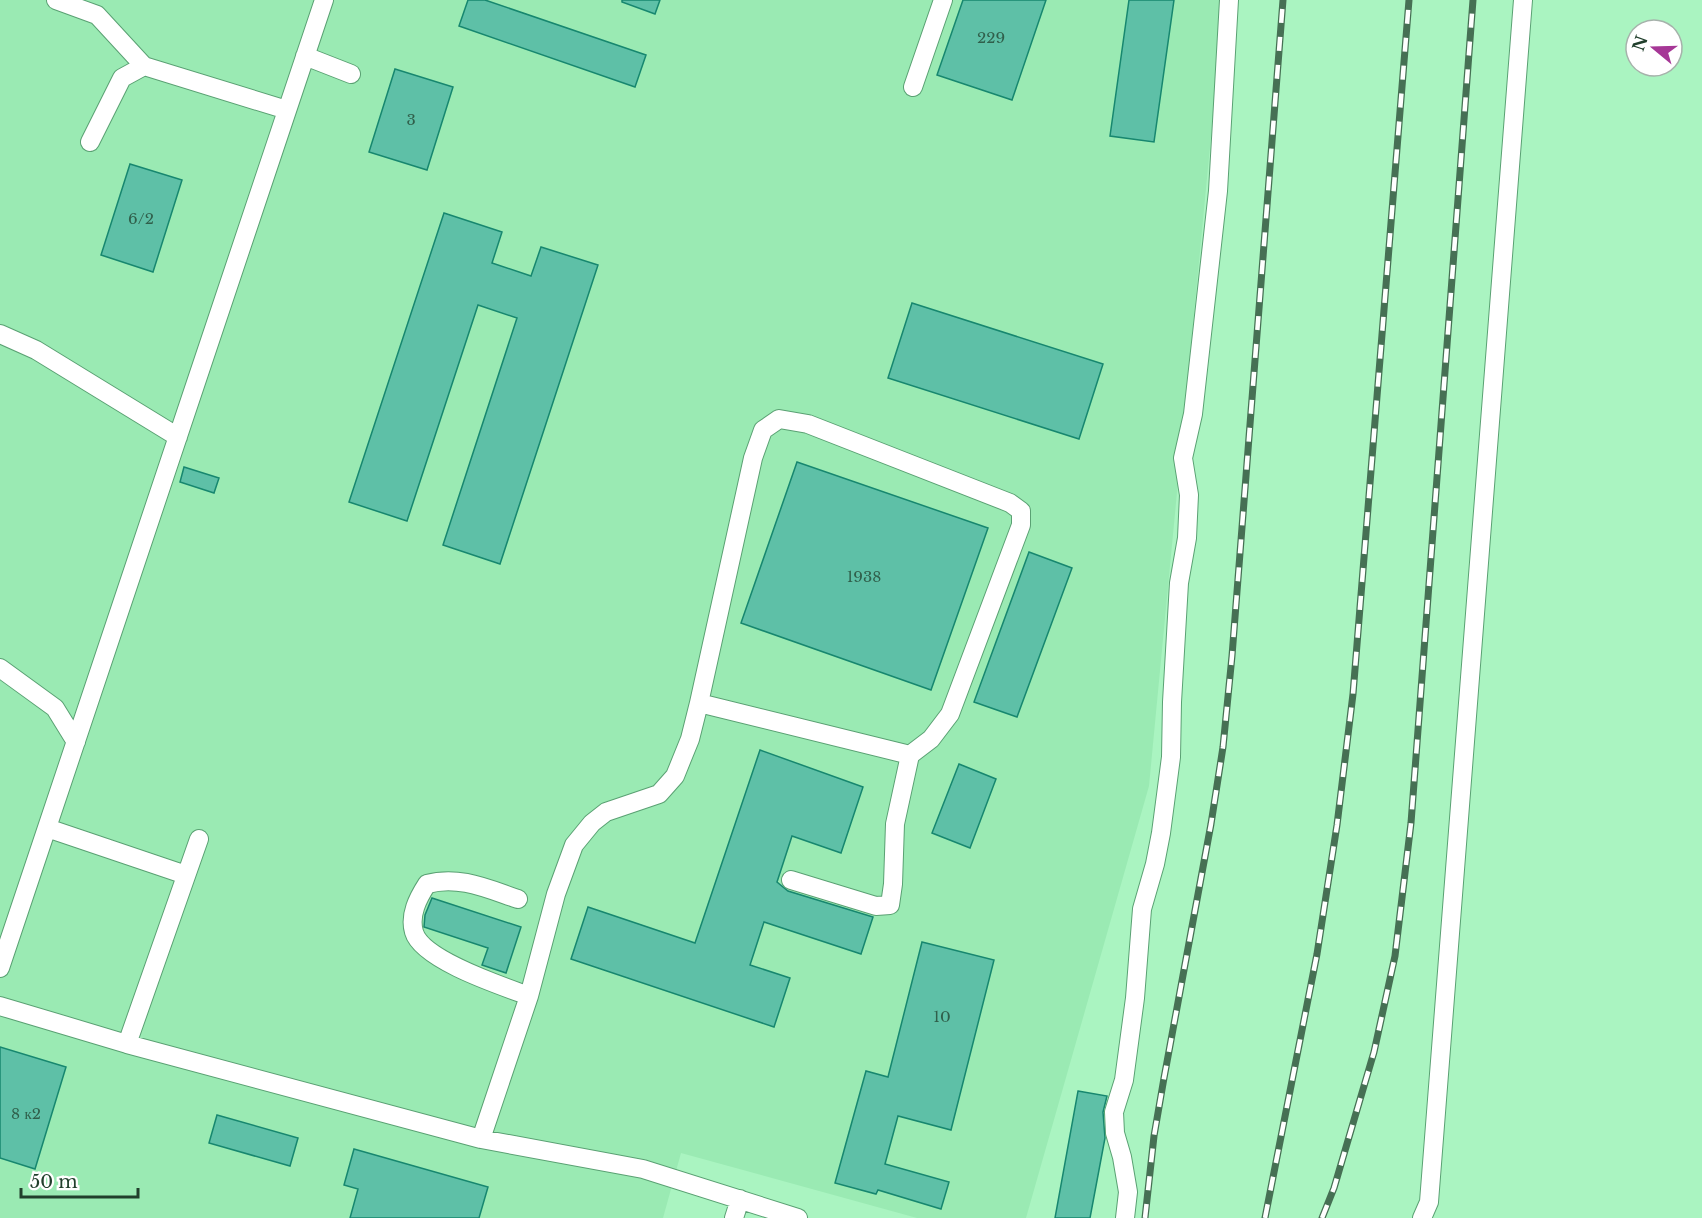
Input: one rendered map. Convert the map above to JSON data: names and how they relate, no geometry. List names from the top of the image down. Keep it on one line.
{"house_numbers":["229","3","6/2","1938","10","8 к2"],"scale_bar":"50 m","north":"left"}
